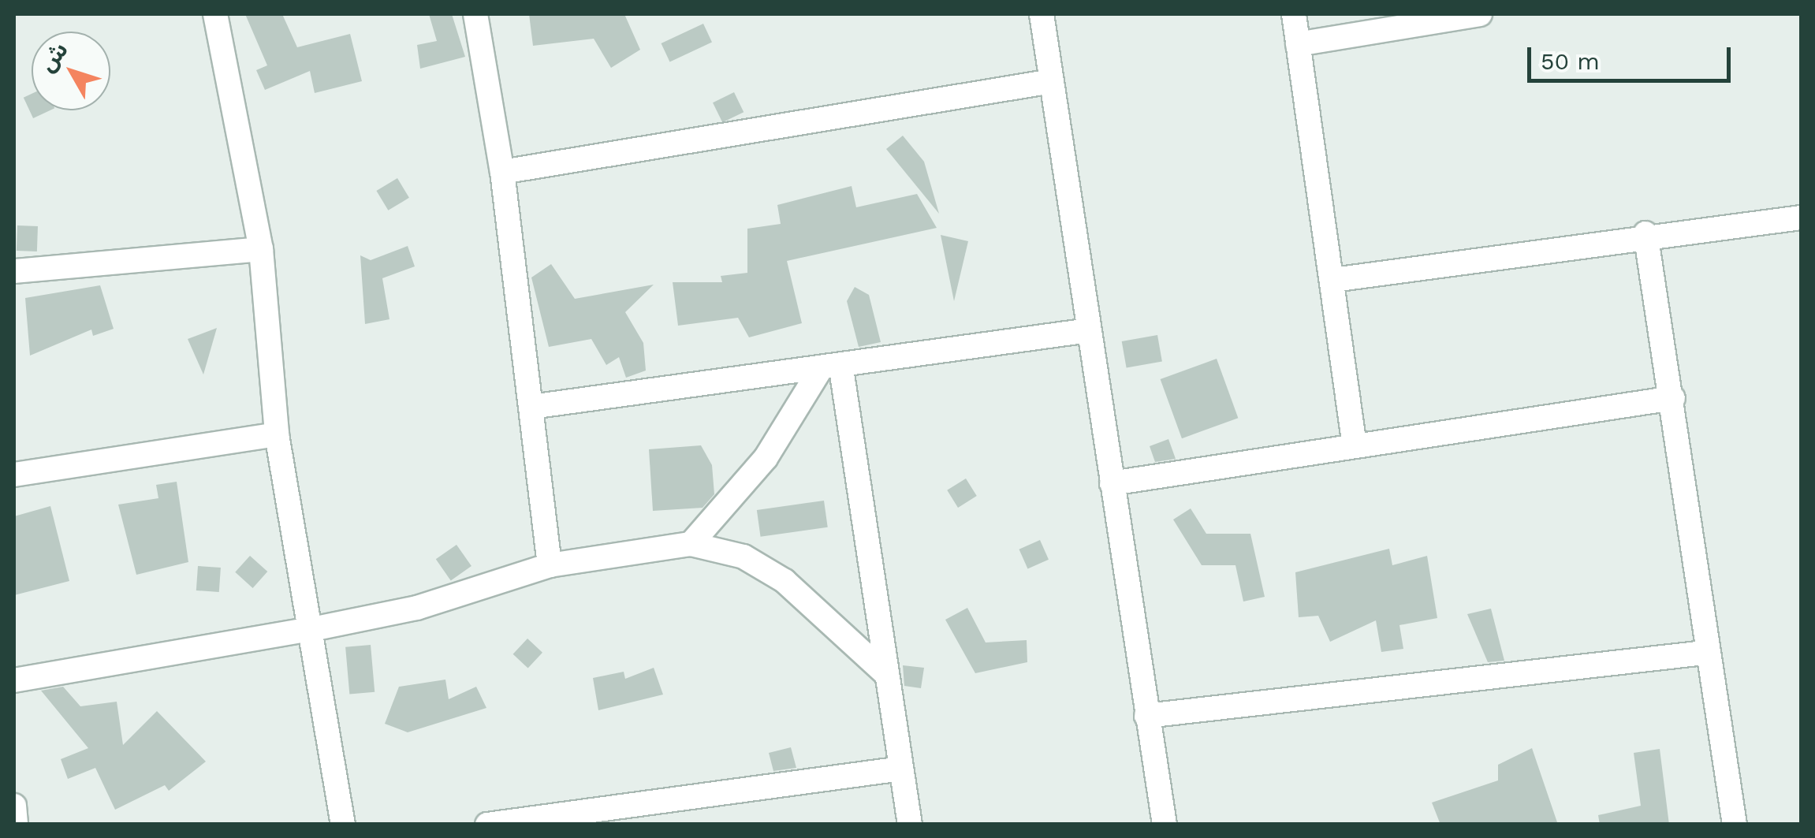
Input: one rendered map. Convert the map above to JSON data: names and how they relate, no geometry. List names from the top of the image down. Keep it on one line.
{"scale_bar":"50 m","north":"top left"}
